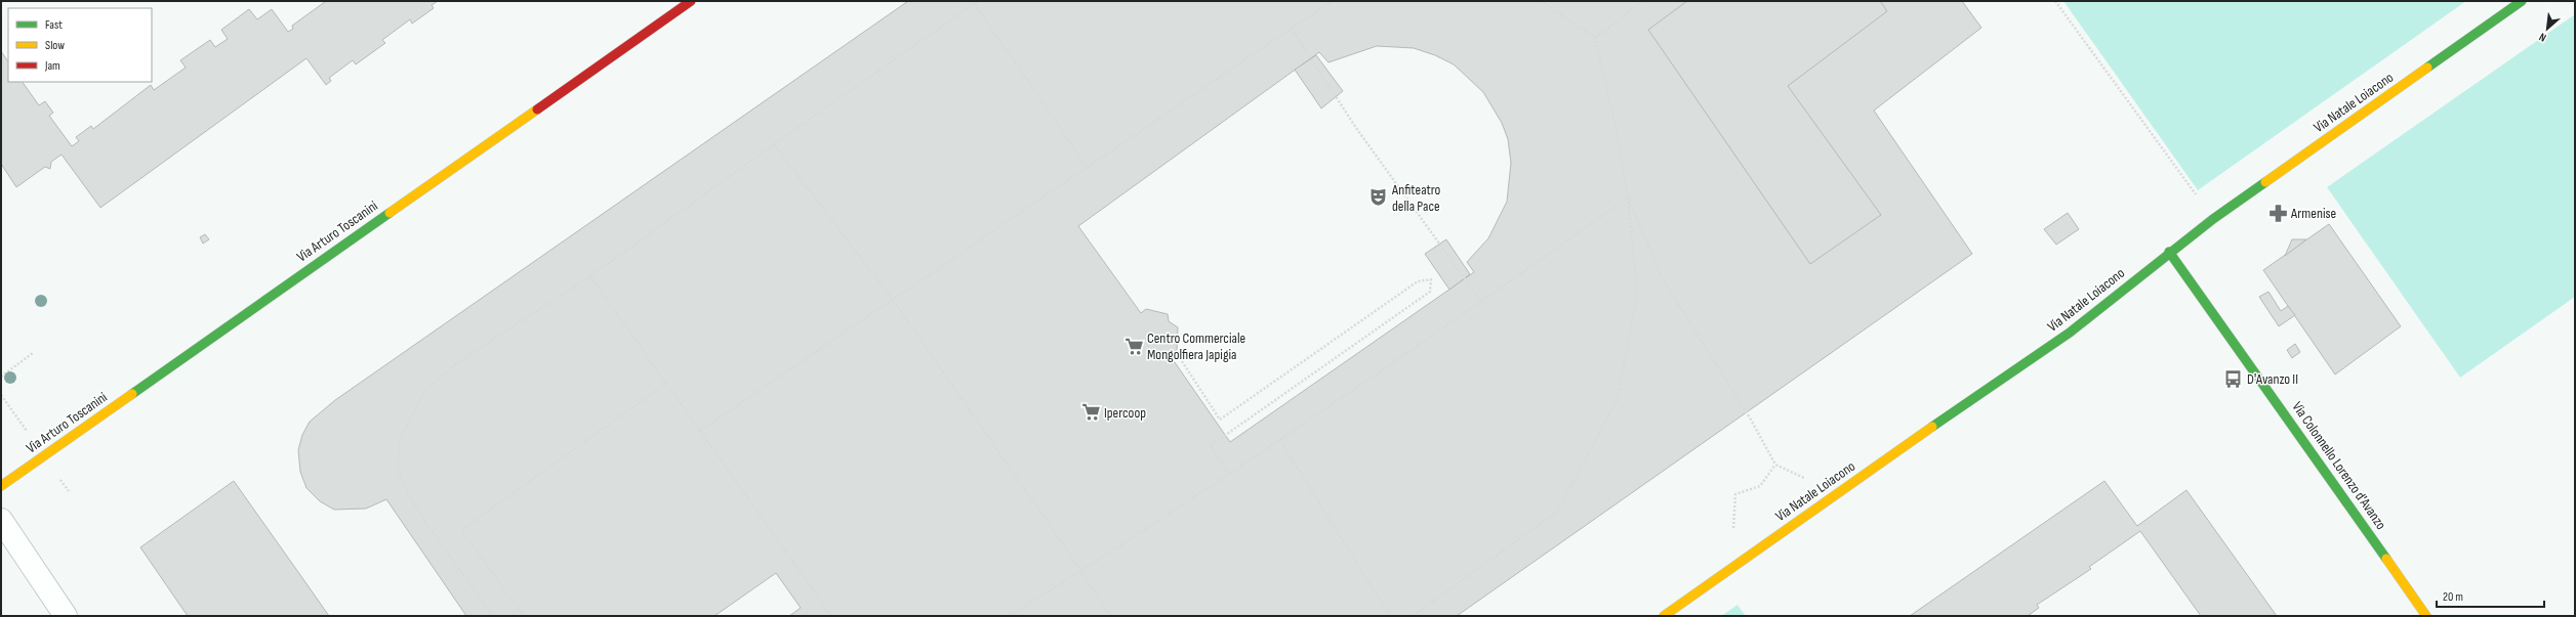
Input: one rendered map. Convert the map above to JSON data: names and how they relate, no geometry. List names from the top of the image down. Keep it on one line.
{"streets":{"street":["Via Natale Loiacono","Via Arturo Toscanini","Via Colonnello Lorenzo d'Avanzo"]},"crossings":[["Via Natale Loiacono","Via Colonnello Lorenzo d'Avanzo"]],"places":{"theatre":["Anfiteatro della Pace"],"pharmacy":["Armenise"],"supermarket":["Centro Commerciale Mongolfiera Japigia","Ipercoop"],"bus stop":["D'Avanzo II"]},"legend":["Fast","Slow","Jam"],"scale_bar":"20 m","north":"bottom left"}
